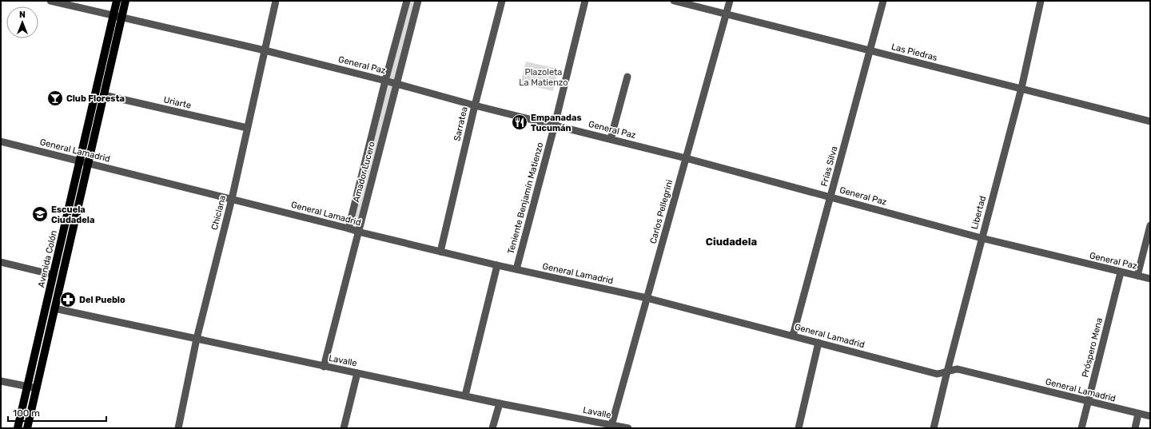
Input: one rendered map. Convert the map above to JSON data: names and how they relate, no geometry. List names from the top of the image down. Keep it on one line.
{"streets":{"main road":["Avenida Colón"],"street":["Las Piedras","General Paz","Uriarte","Sarratea","General Lamadrid","Frías Silva","Amador Lucero","Teniente Benjamín Matienzo","Carlos Pellegrini","Chiclana","Libertad","Próspero Mena","Lavalle"]},"crossings":[["Las Piedras","Frías Silva"],["Las Piedras","Carlos Pellegrini"],["Las Piedras","Libertad"],["General Paz","Sarratea"],["General Paz","Frías Silva"],["General Paz","Amador Lucero"],["General Paz","Teniente Benjamín Matienzo"],["General Paz","Carlos Pellegrini"],["General Paz","Chiclana"],["General Paz","Libertad"],["General Paz","Avenida Colón"],["General Paz","Próspero Mena"],["Uriarte","Chiclana"],["Uriarte","Avenida Colón"],["Sarratea","General Lamadrid"],["General Lamadrid","Frías Silva"],["General Lamadrid","Amador Lucero"],["General Lamadrid","Teniente Benjamín Matienzo"],["General Lamadrid","Carlos Pellegrini"],["General Lamadrid","Chiclana"],["General Lamadrid","Libertad"],["General Lamadrid","Avenida Colón"],["General Lamadrid","Próspero Mena"],["Amador Lucero","Lavalle"],["Carlos Pellegrini","Lavalle"],["Chiclana","Lavalle"],["Avenida Colón","Lavalle"]],"districts":["Ciudadela"],"parks":["Plazoleta La Matienzo"],"places":{"bar":["Club Floresta"],"restaurant":["Empanadas Tucumán"],"school or university":["Escuela Ciudadela"],"pharmacy":["Del Pueblo"]},"scale_bar":"100 m","north":"top"}
